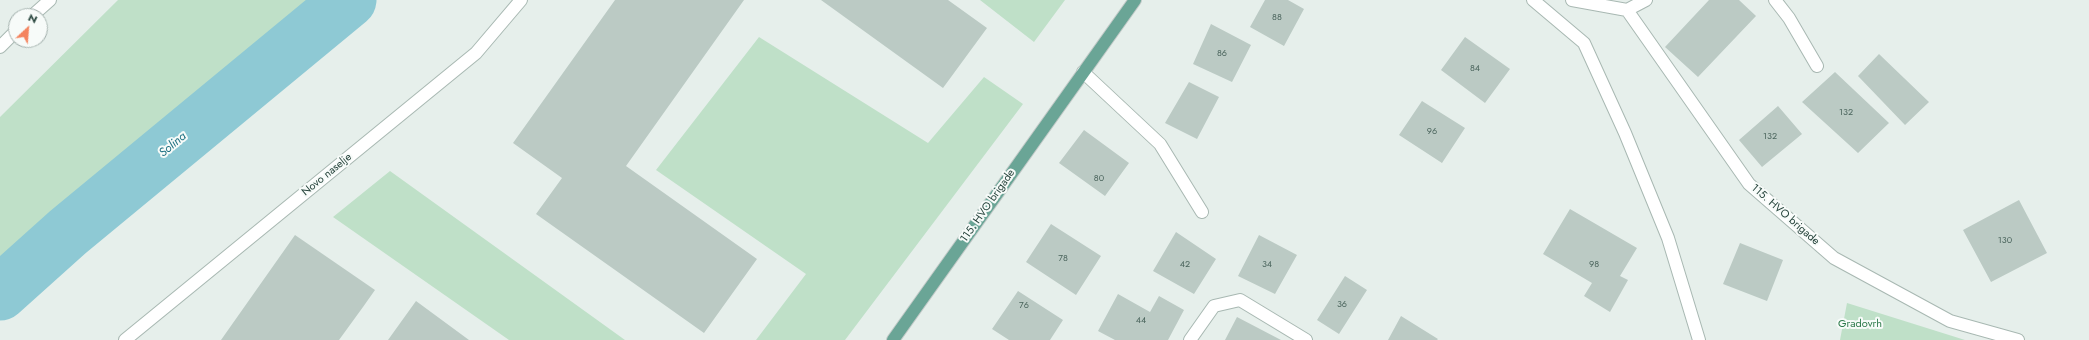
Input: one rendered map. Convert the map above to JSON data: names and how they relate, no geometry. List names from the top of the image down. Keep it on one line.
{"streets":{"main road":["115. HVO brigade"],"street":["Novo naselje"]},"water":["Solina"],"parks":["Gradovrh"],"house_numbers":["88","86","84","132","96","132","80","130","78","42","34","98","36","76","44"],"north":"top right"}
